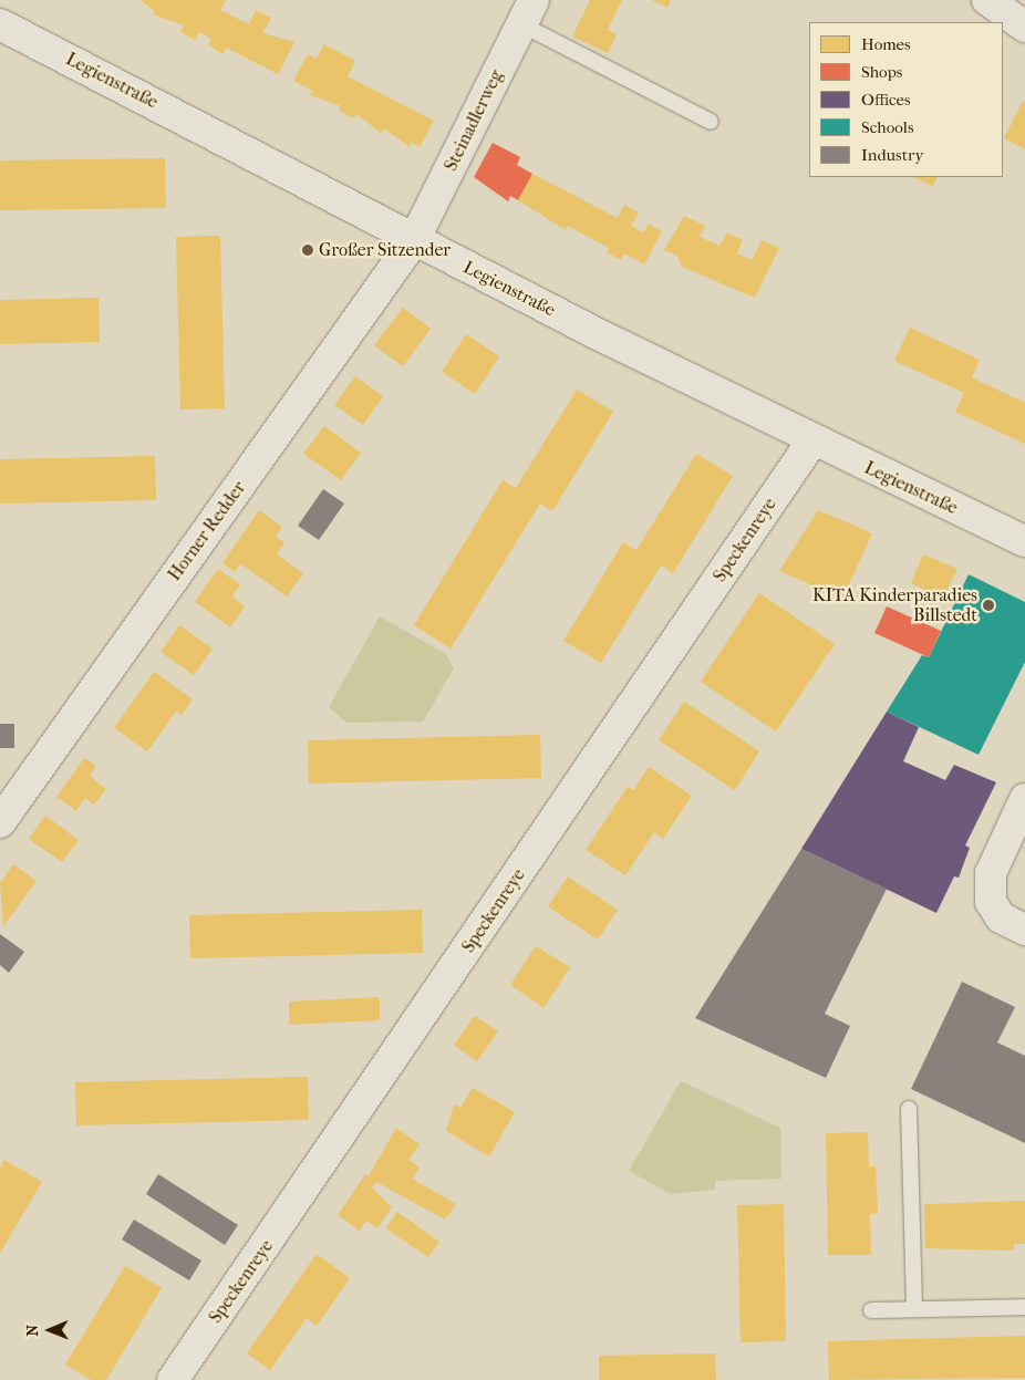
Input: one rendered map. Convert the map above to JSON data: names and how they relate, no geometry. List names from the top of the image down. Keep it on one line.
{"streets":{"street":["Legienstraße","Steinadlerweg","Horner Redder","Speckenreye"]},"crossings":[["Legienstraße","Steinadlerweg"],["Legienstraße","Horner Redder"],["Legienstraße","Speckenreye"],["Steinadlerweg","Horner Redder"]],"places":["Großer Sitzender","KITA Kinderparadies Billstedt"],"legend":["Homes","Shops","Offices","Schools","Industry"],"north":"left"}
